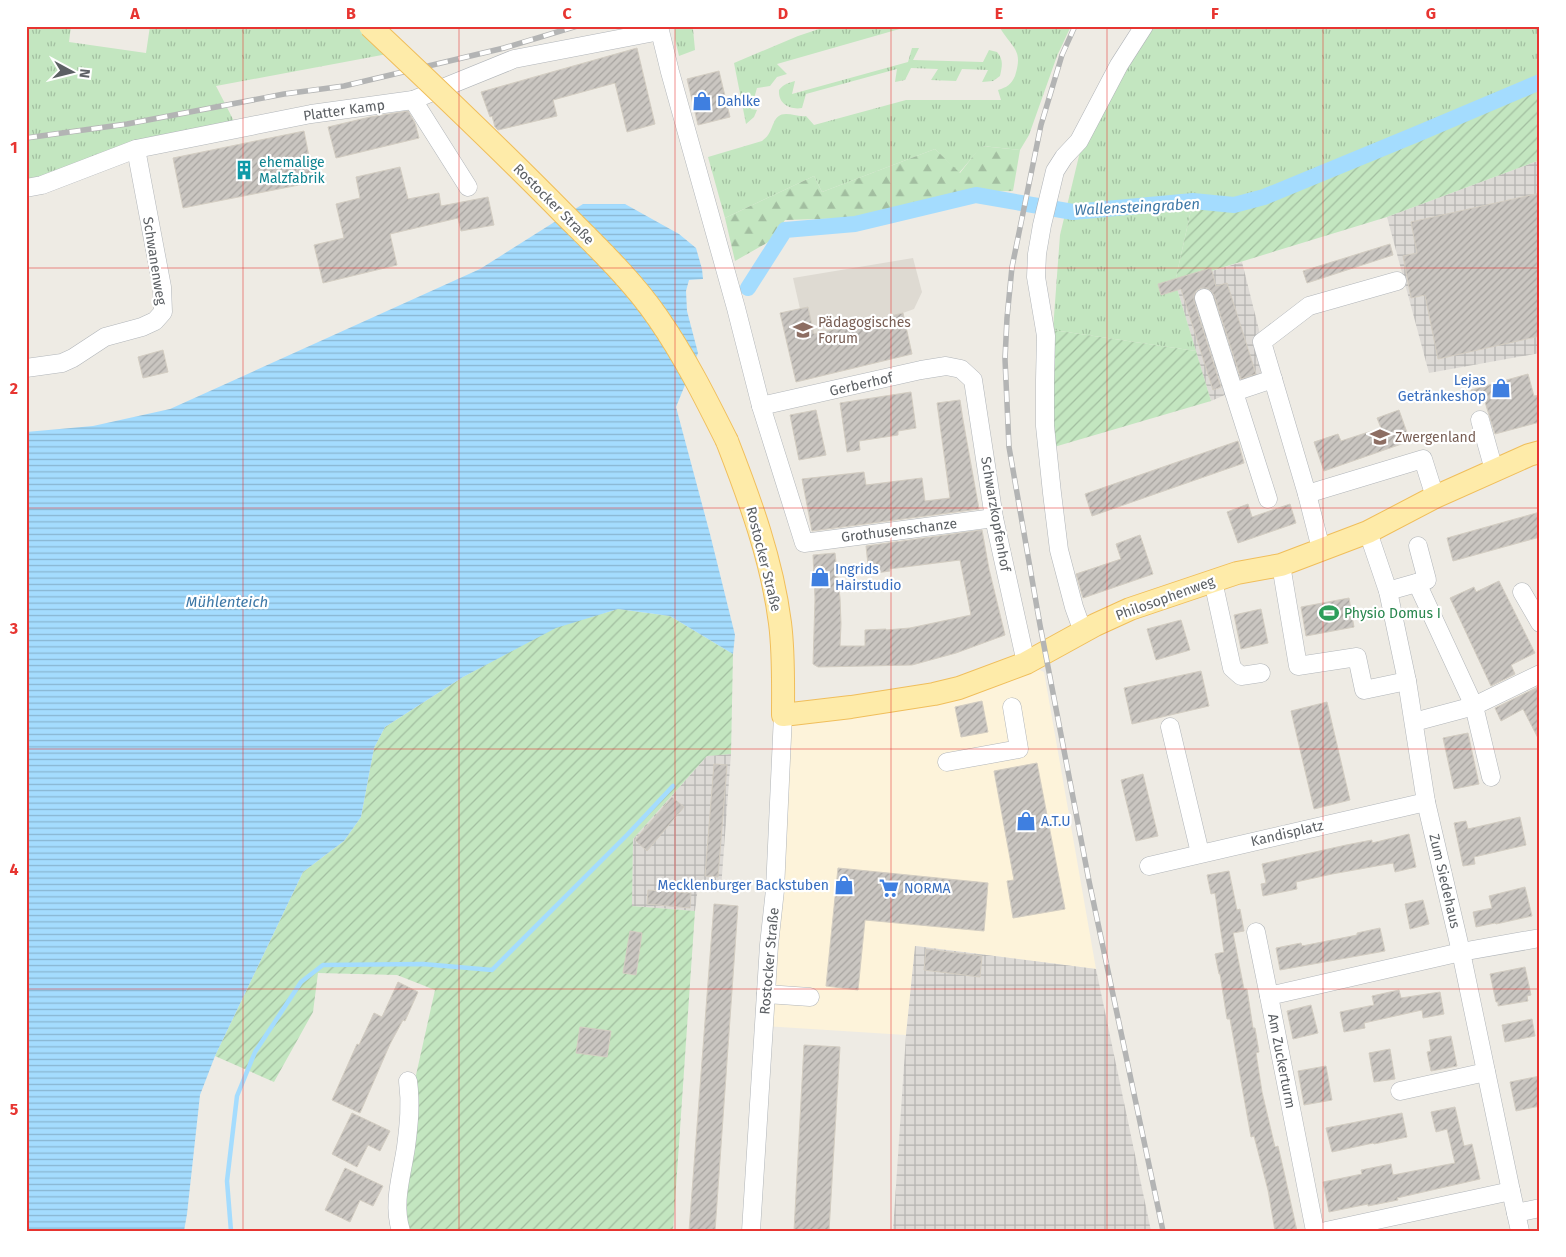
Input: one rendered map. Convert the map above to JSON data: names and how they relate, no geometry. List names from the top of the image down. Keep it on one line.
{"streets":{"main road":["Rostocker Straße","Philosophenweg"],"street":["Platter Kamp","Schwanenweg","Gerberhof","Schwarzkopfenhof","Grothusenschanze","Kandisplatz","Zum Siedehaus","Am Zuckerturm"]},"crossings":[["Platter Kamp","Schwanenweg"],["Platter Kamp","Gerberhof"],["Platter Kamp","Grothusenschanze"],["Rostocker Straße","Philosophenweg"],["Gerberhof","Schwarzkopfenhof"],["Gerberhof","Grothusenschanze"],["Schwarzkopfenhof","Grothusenschanze"],["Schwarzkopfenhof","Philosophenweg"],["Philosophenweg","Zum Siedehaus"],["Kandisplatz","Zum Siedehaus"],["Zum Siedehaus","Am Zuckerturm"]],"water":["Wallensteingraben","Mühlenteich"],"places":{"shop":["Dahlke","Lejas Getränkeshop","Ingrids Hairstudio","A.T.U","Mecklenburger Backstuben"],"building":["ehemalige Malzfabrik"],"school or university":["Pädagogisches Forum","Zwergenland"],"sports":["Physio Domus I"],"supermarket":["NORMA"]},"north":"right","grid":{"columns":["A","B","C","D","E","F","G"],"rows":["1","2","3","4","5"]}}
